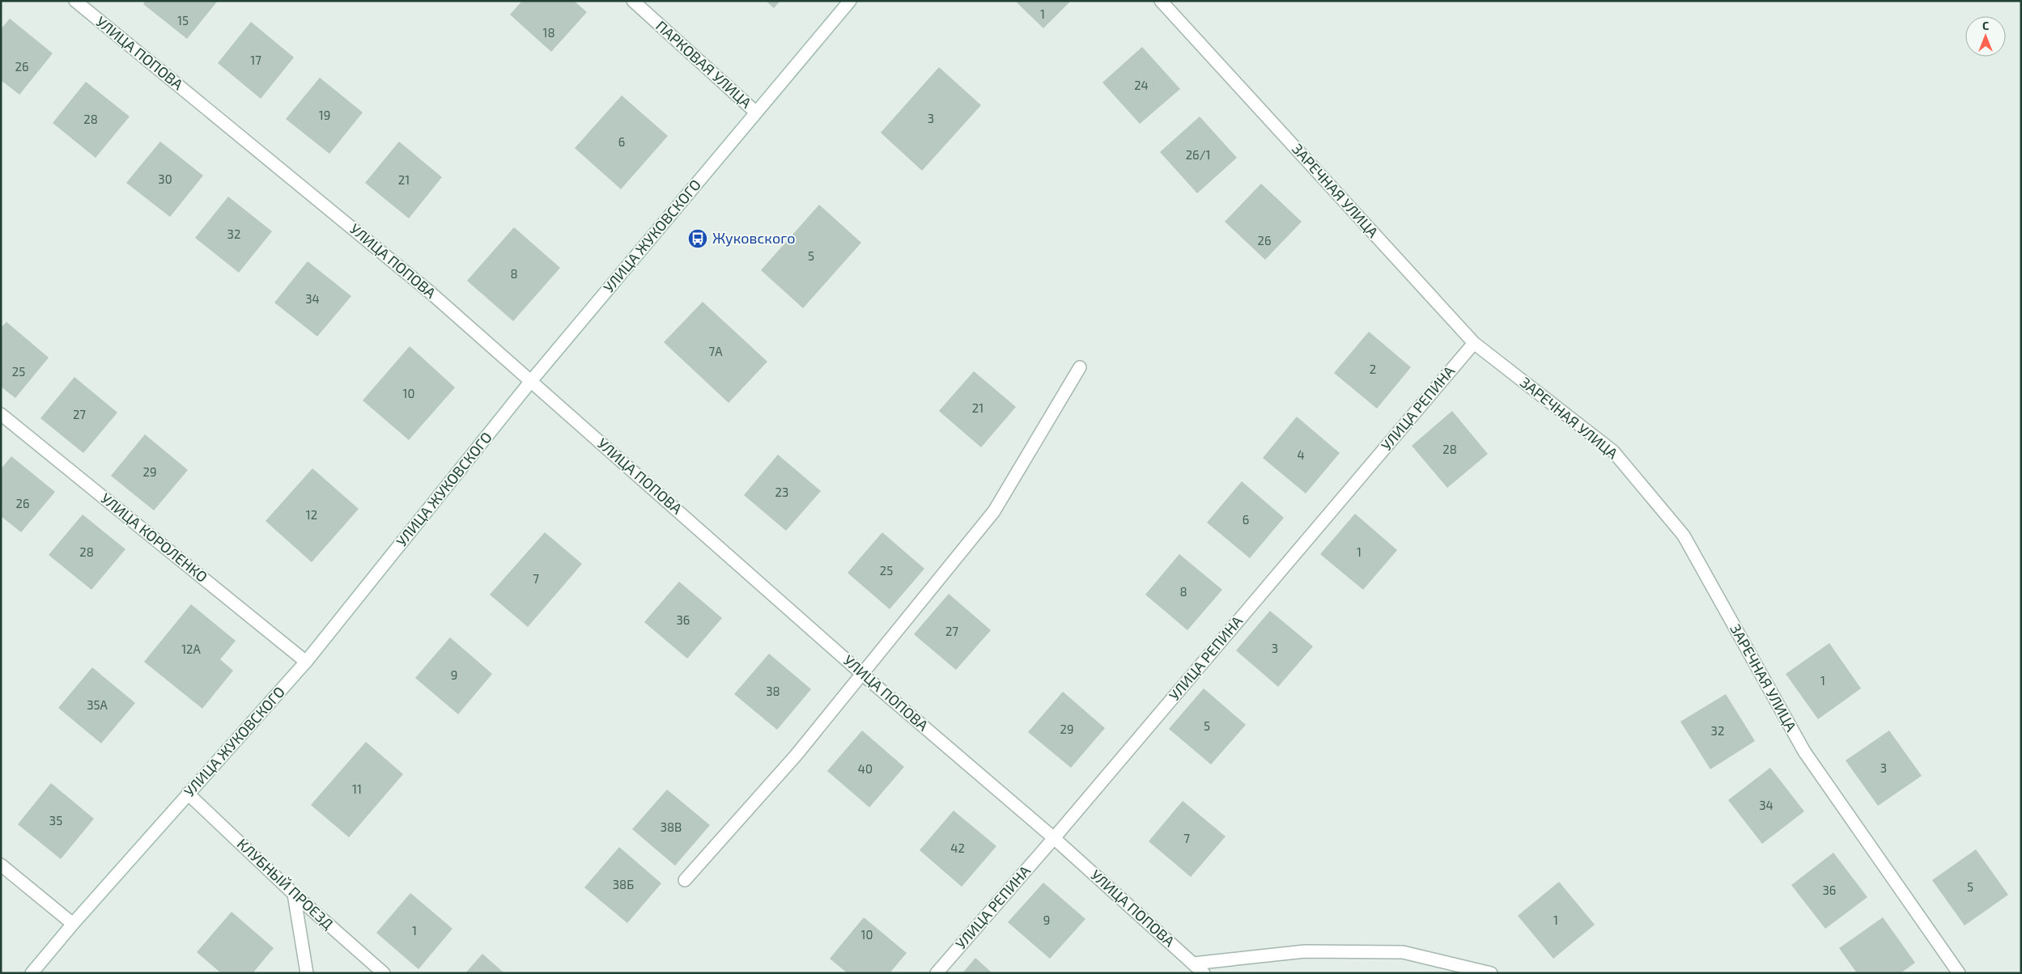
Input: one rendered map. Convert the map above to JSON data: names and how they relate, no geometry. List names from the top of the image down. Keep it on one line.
{"streets":{"street":["УЛИЦА ПОПОВА","ПАРКОВАЯ УЛИЦА","ЗАРЕЧНАЯ УЛИЦА","УЛИЦА ЖУКОВСКОГО","УЛИЦА РЕПИНА","УЛИЦА КОРОЛЕНКО","КЛУБНЫЙ ПРОЕЗД"]},"crossings":[["УЛИЦА ПОПОВА","УЛИЦА ЖУКОВСКОГО"],["УЛИЦА ПОПОВА","УЛИЦА РЕПИНА"],["ПАРКОВАЯ УЛИЦА","УЛИЦА ЖУКОВСКОГО"],["ЗАРЕЧНАЯ УЛИЦА","УЛИЦА РЕПИНА"],["УЛИЦА ЖУКОВСКОГО","УЛИЦА КОРОЛЕНКО"],["УЛИЦА ЖУКОВСКОГО","КЛУБНЫЙ ПРОЕЗД"]],"places":{"bus stop":["Жуковского"]},"house_numbers":["1","15","18","17","26","24","19","3","28","6","26/1","30","21","32","26","5","8","34","7А","2","25","10","21","27","28","4","29","23","26","12","6","28","1","25","7","8","36","27","3","12А","9","1","38","35А","5","29","32","3","40","11","34","35","38В","7","42","38Б","5","36","9","1","1","10"],"north":"top"}
